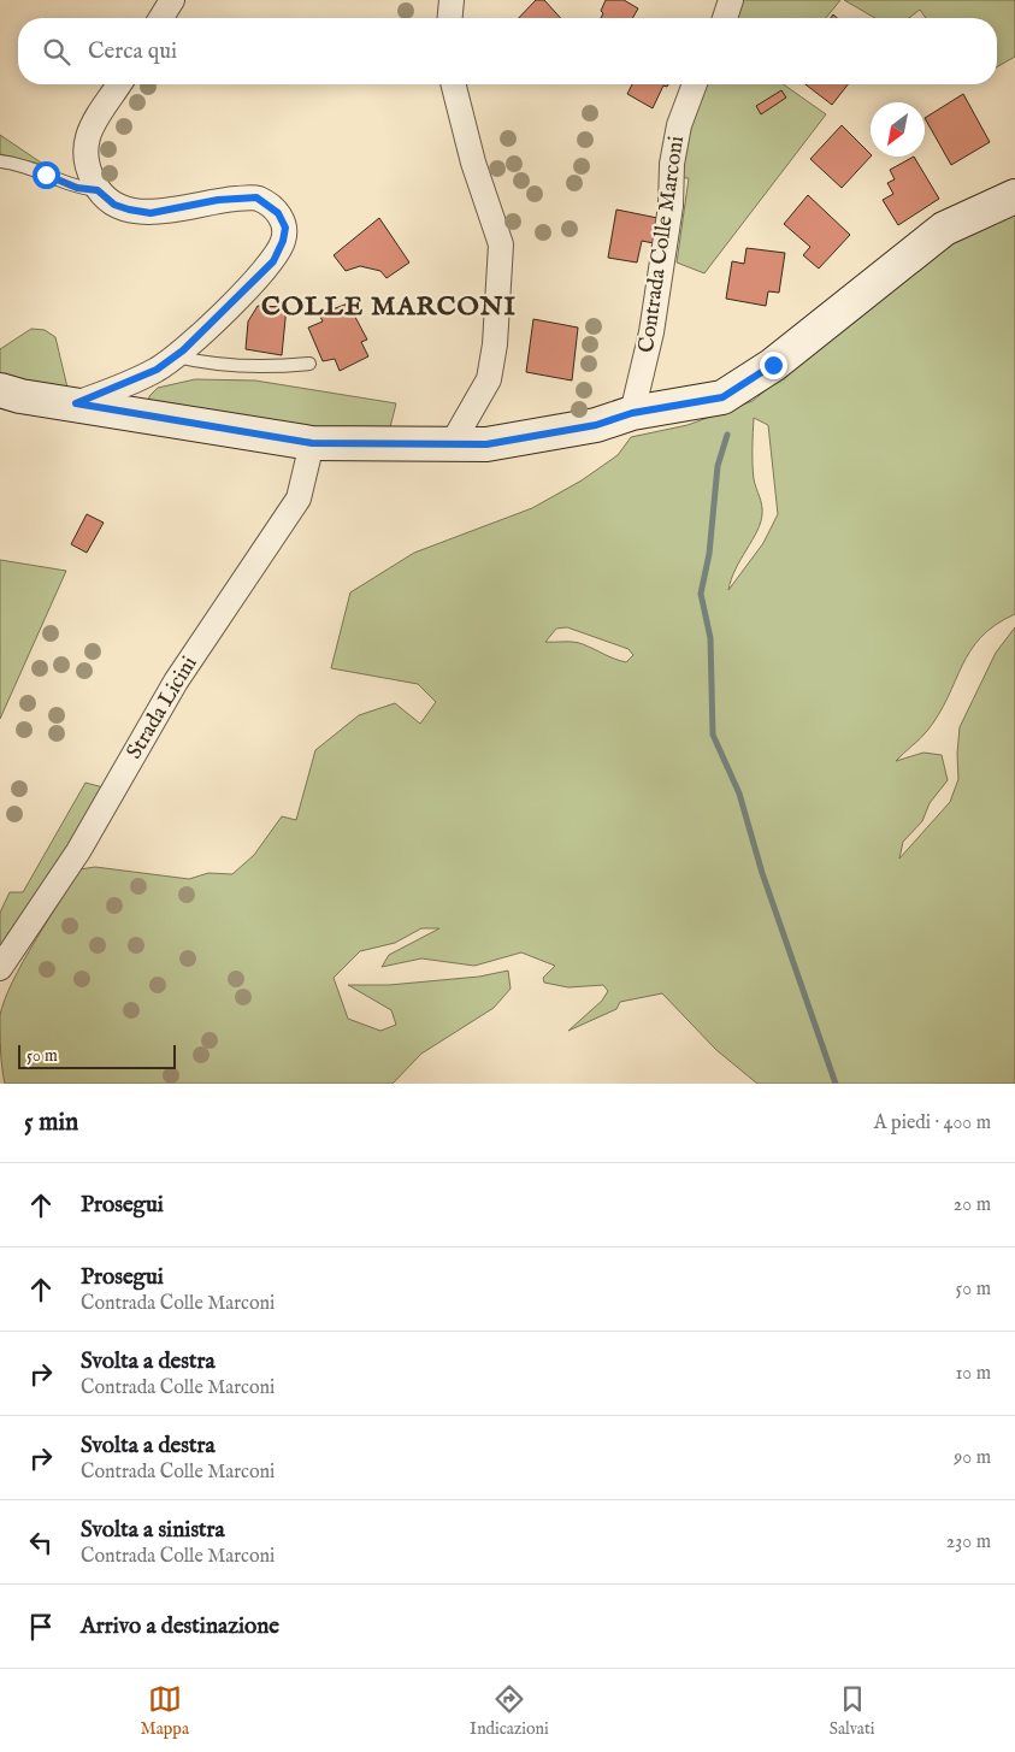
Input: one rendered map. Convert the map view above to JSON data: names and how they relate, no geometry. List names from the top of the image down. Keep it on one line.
{"streets":{"street":["Contrada Colle Marconi","Strada Licini"]},"districts":["COLLE MARCONI"],"scale_bar":"50 m","north":"bottom left","page":{"search":"Cerca qui","scale":"50 m","heading":["5 min","A piedi · 400 m"],"list":[["Prosegui","20 m"],["Prosegui","Contrada Colle Marconi","50 m"],["Svolta a destra","Contrada Colle Marconi","10 m"],["Svolta a destra","Contrada Colle Marconi","90 m"],["Svolta a sinistra","Contrada Colle Marconi","230 m"],"Arrivo a destinazione"],"nav":["Mappa","Indicazioni","Salvati"]}}
